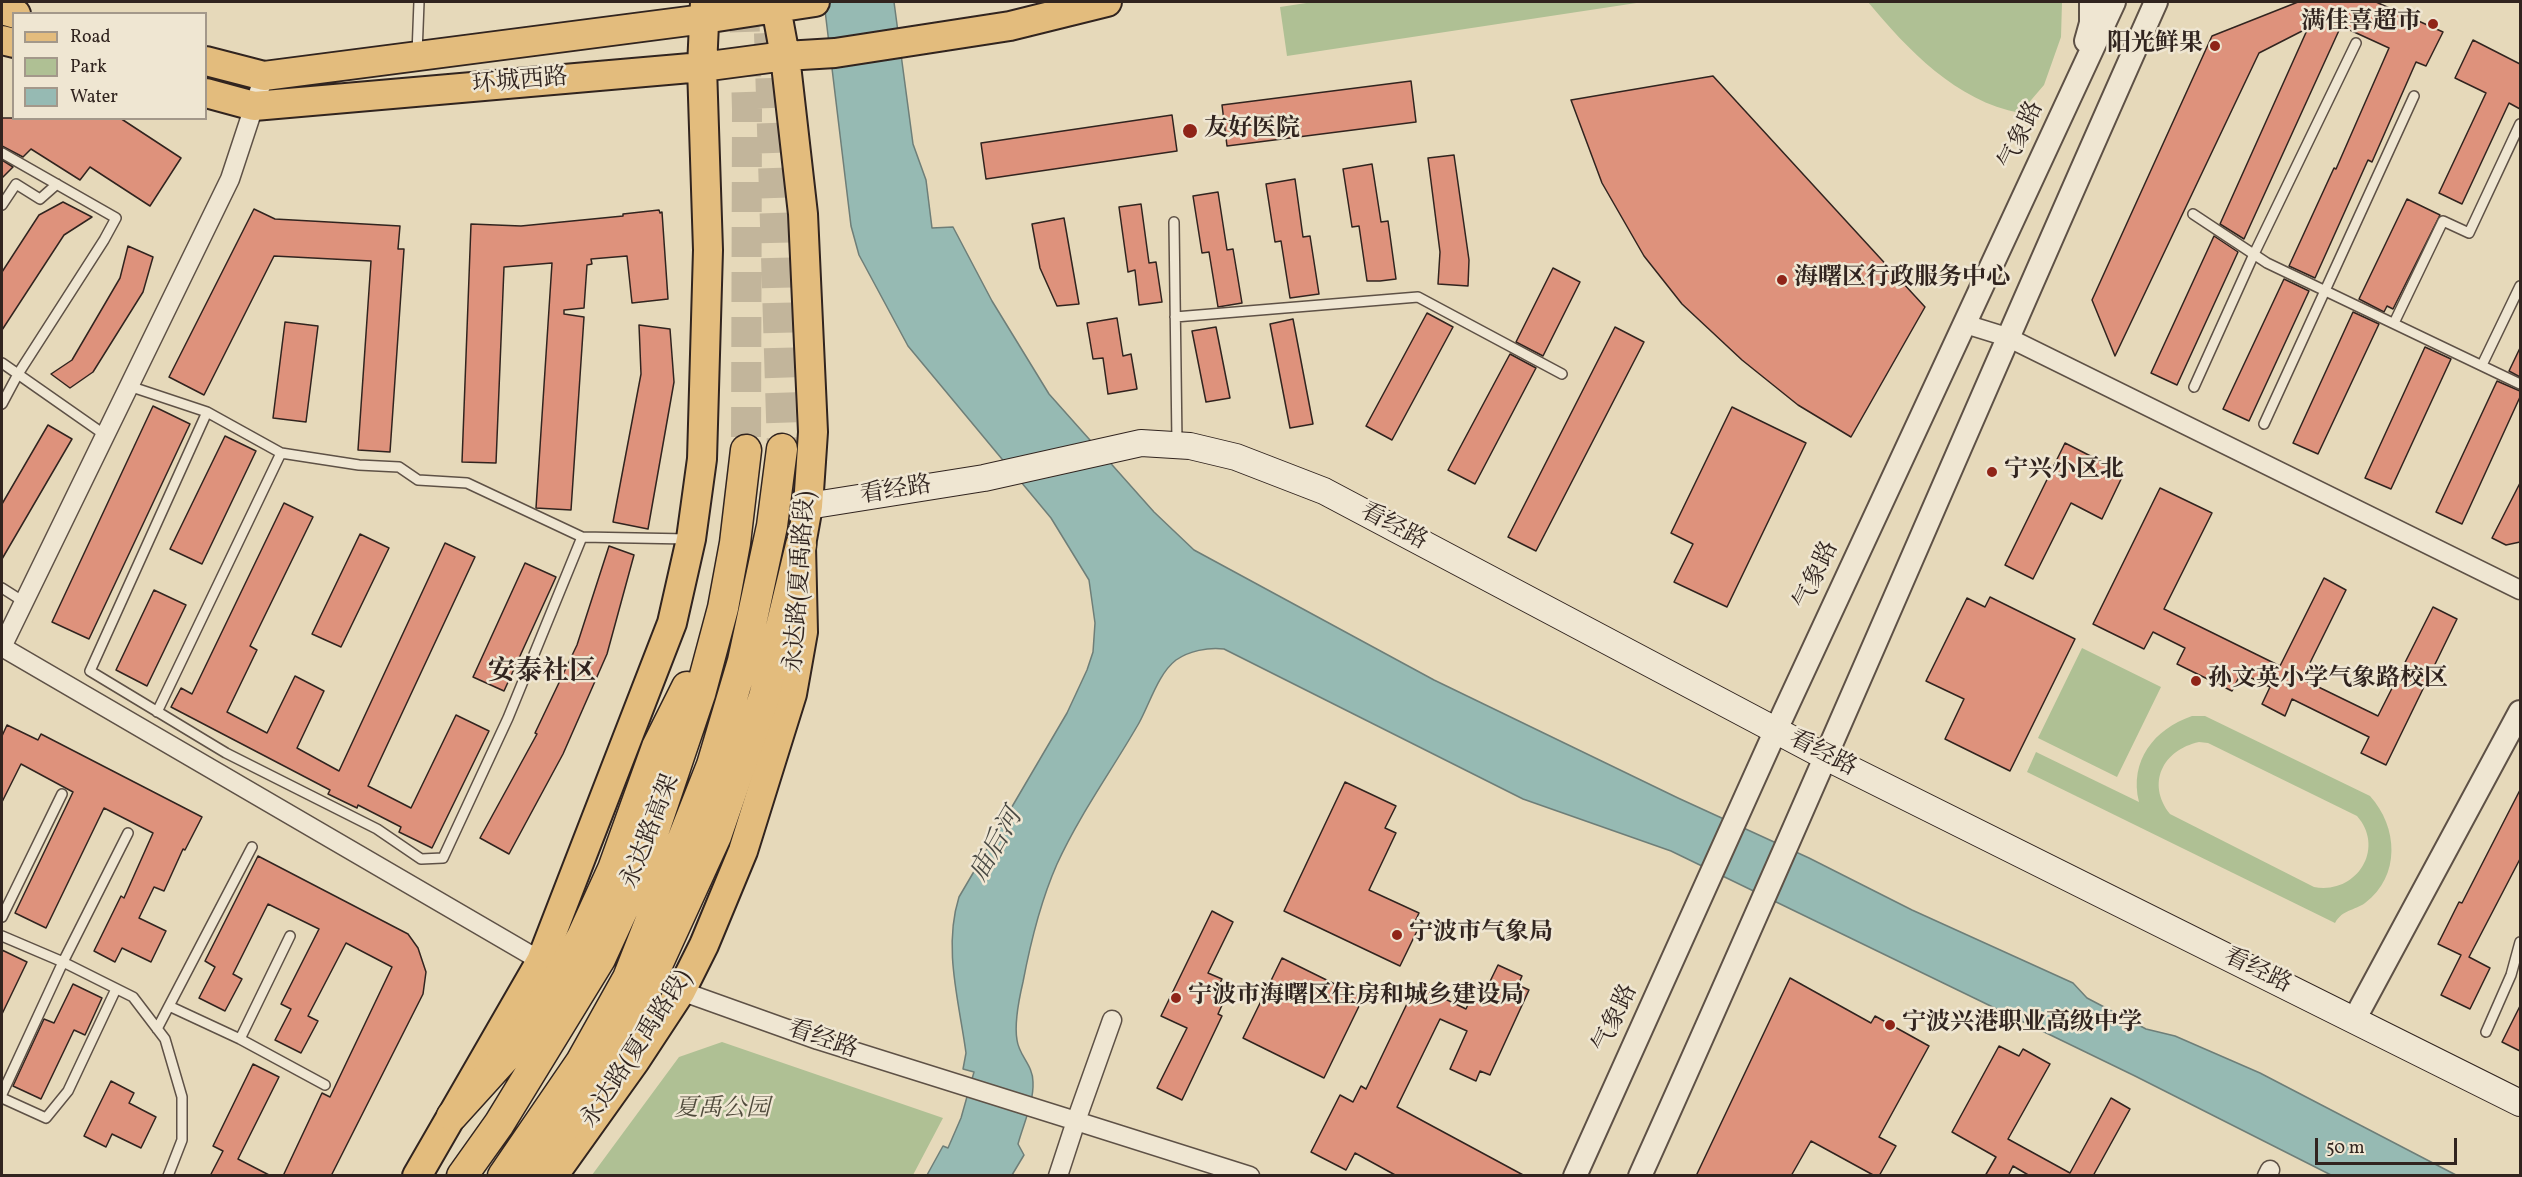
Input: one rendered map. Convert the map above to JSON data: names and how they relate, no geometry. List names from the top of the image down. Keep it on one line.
{"streets":{"highway":["永达路高架"],"main road":["环城西路","看经路","永达路(夏禹路段)"],"street":["气象路"]},"crossings":[["环城西路","永达路(夏禹路段)"],["气象路","看经路"],["看经路","永达路(夏禹路段)"]],"districts":["安泰社区"],"water":["庙后河"],"parks":["夏禹公园"],"places":["满佳喜超市","阳光鲜果","友好医院","海曙区行政服务中心","宁兴小区北","孙文英小学气象路校区","宁波市气象局","宁波市海曙区住房和城乡建设局","宁波兴港职业高级中学"],"legend":["Road","Park","Water"],"scale_bar":"50 m"}
